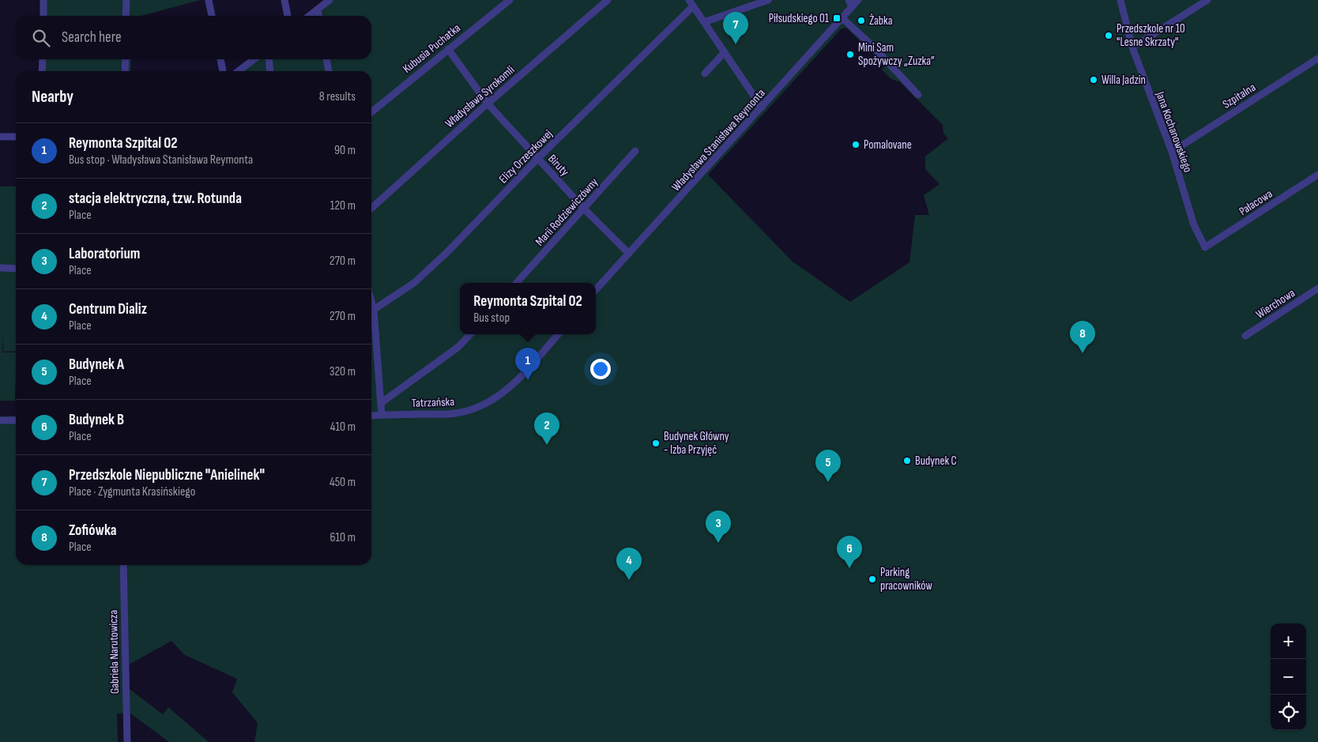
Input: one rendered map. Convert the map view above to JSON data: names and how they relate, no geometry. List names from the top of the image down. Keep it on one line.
{"streets":{"street":["Kubusia Puchatka","Szpitalna","Władysława Syrokomli","Jana Kochanowskiego","Władysława Stanisława Reymonta","Elizy Orzeszkowej","Biruty","Pałacowa","Marii Rodziewiczówny","Wierchowa","Tatrzańska","Gabriela Narutowicza"]},"crossings":[["Kubusia Puchatka","Biruty"],["Szpitalna","Jana Kochanowskiego"],["Władysława Syrokomli","Biruty"],["Jana Kochanowskiego","Pałacowa"],["Władysława Stanisława Reymonta","Biruty"],["Elizy Orzeszkowej","Biruty"],["Biruty","Marii Rodziewiczówny"]],"places":{"transit":["Piłsudskiego 01"],"other":["Żabka","Przedszkole nr 10 \"Lesne Skrzaty\"","Mini Sam Spożywczy „Zuzka”","Willa Jadzin","Pomalovane","Budynek Główny - Izba Przyjęć","Budynek C","Parking pracowników"]},"page":{"pins":["7","8","1","2","5","3","6","4"],"search":"Search here","heading":["Nearby","8 results"],"list":[{"mark":"1","name":"Reymonta Szpital 02","note":"Bus stop · Władysława Stanisława Reymonta","value":"90 m"},{"mark":"2","name":"stacja elektryczna, tzw. Rotunda","note":"Place","value":"120 m"},{"mark":"3","name":"Laboratorium","note":"Place","value":"270 m"},{"mark":"4","name":"Centrum Dializ","note":"Place","value":"270 m"},{"mark":"5","name":"Budynek A","note":"Place","value":"320 m"},{"mark":"6","name":"Budynek B","note":"Place","value":"410 m"},{"mark":"7","name":"Przedszkole Niepubliczne \"Anielinek\"","note":"Place · Zygmunta Krasińskiego","value":"450 m"},{"mark":"8","name":"Zofiówka","note":"Place","value":"610 m"}],"popup":["Reymonta Szpital 02","Bus stop"],"map_buttons":["+","−"]}}
